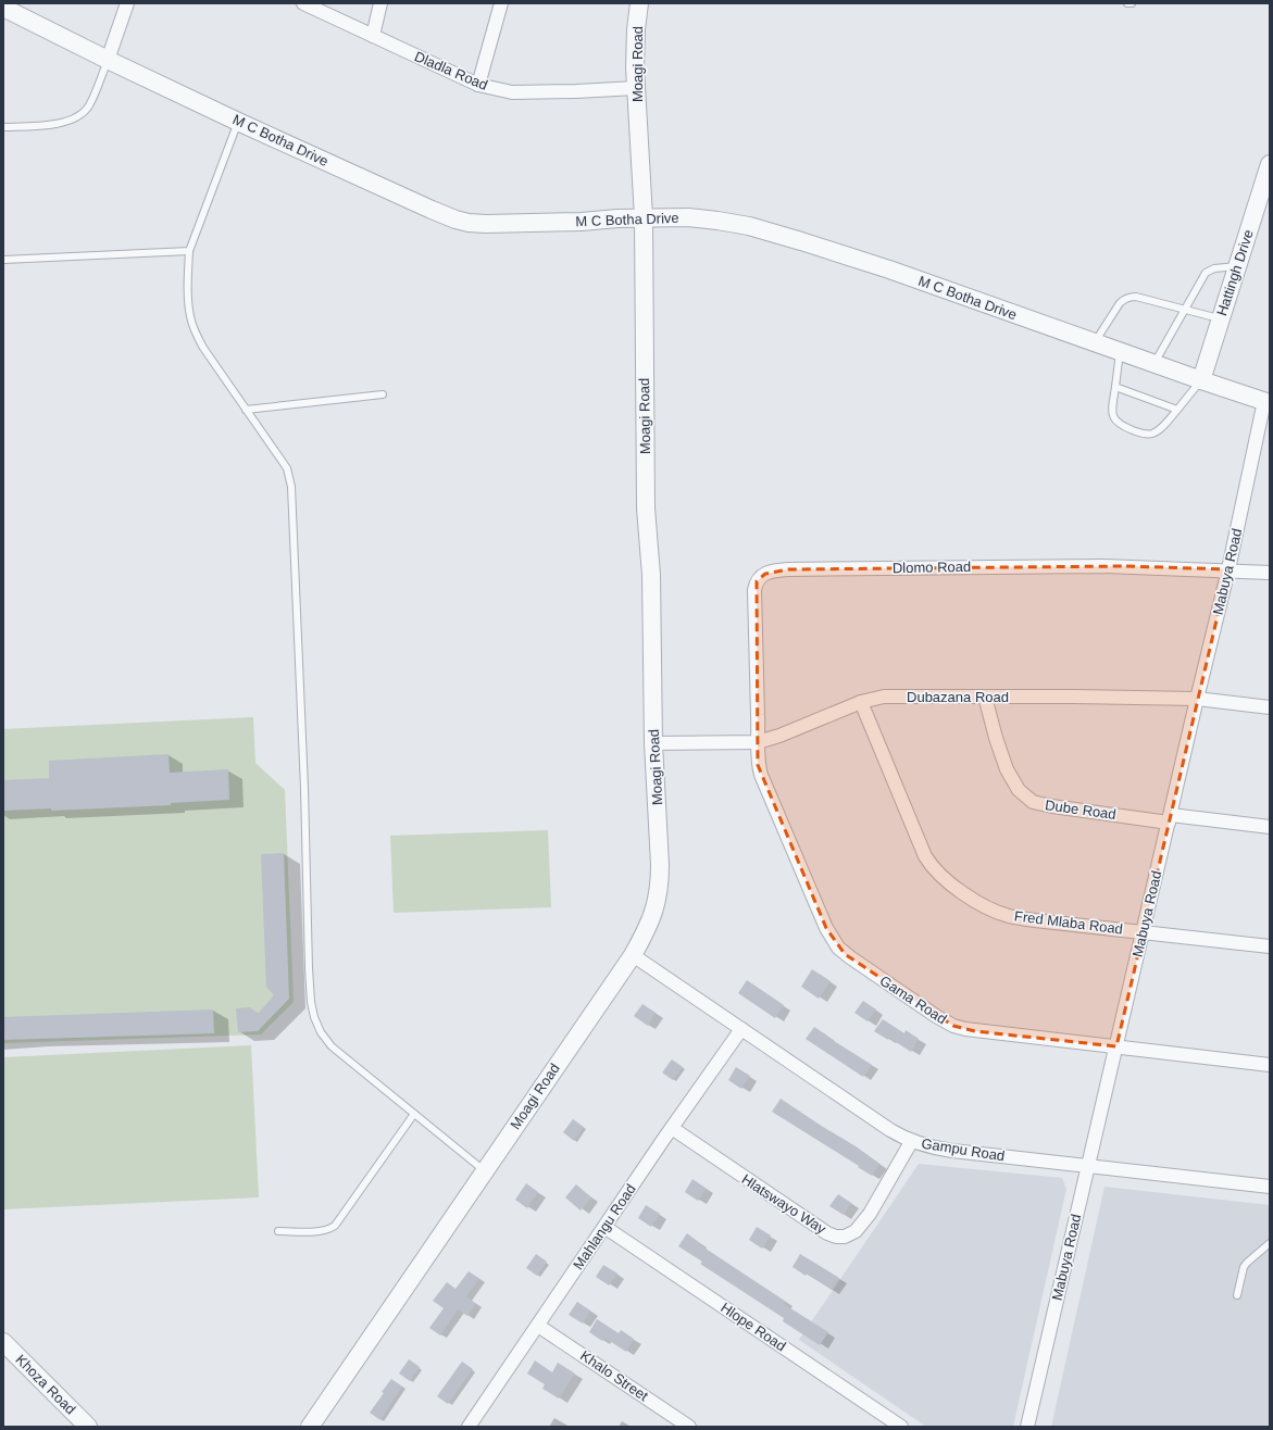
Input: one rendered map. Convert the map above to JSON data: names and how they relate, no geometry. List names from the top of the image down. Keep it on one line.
{"streets":{"street":["Moagi Road","Dladla Road","M C Botha Drive","Hattingh Drive","Dlomo Road","Mabuya Road","Dubazana Road","Dube Road","Fred Mlaba Road","Gama Road","Gampu Road","Hlatswayo Way","Mahlangu Road","Hlope Road","Khalo Street","Khoza Road"]},"crossings":[["Moagi Road","Dladla Road"],["Moagi Road","M C Botha Drive"],["Moagi Road","Dubazana Road"],["Moagi Road","Gampu Road"],["M C Botha Drive","Hattingh Drive"],["M C Botha Drive","Mabuya Road"],["Dlomo Road","Mabuya Road"],["Dlomo Road","Dubazana Road"],["Dlomo Road","Gama Road"],["Mabuya Road","Dubazana Road"],["Mabuya Road","Dube Road"],["Mabuya Road","Fred Mlaba Road"],["Mabuya Road","Gama Road"],["Mabuya Road","Gampu Road"],["Dubazana Road","Dube Road"],["Dubazana Road","Fred Mlaba Road"],["Dubazana Road","Gama Road"],["Gampu Road","Hlatswayo Way"],["Gampu Road","Mahlangu Road"],["Hlatswayo Way","Mahlangu Road"],["Mahlangu Road","Hlope Road"],["Mahlangu Road","Khalo Street"]]}
